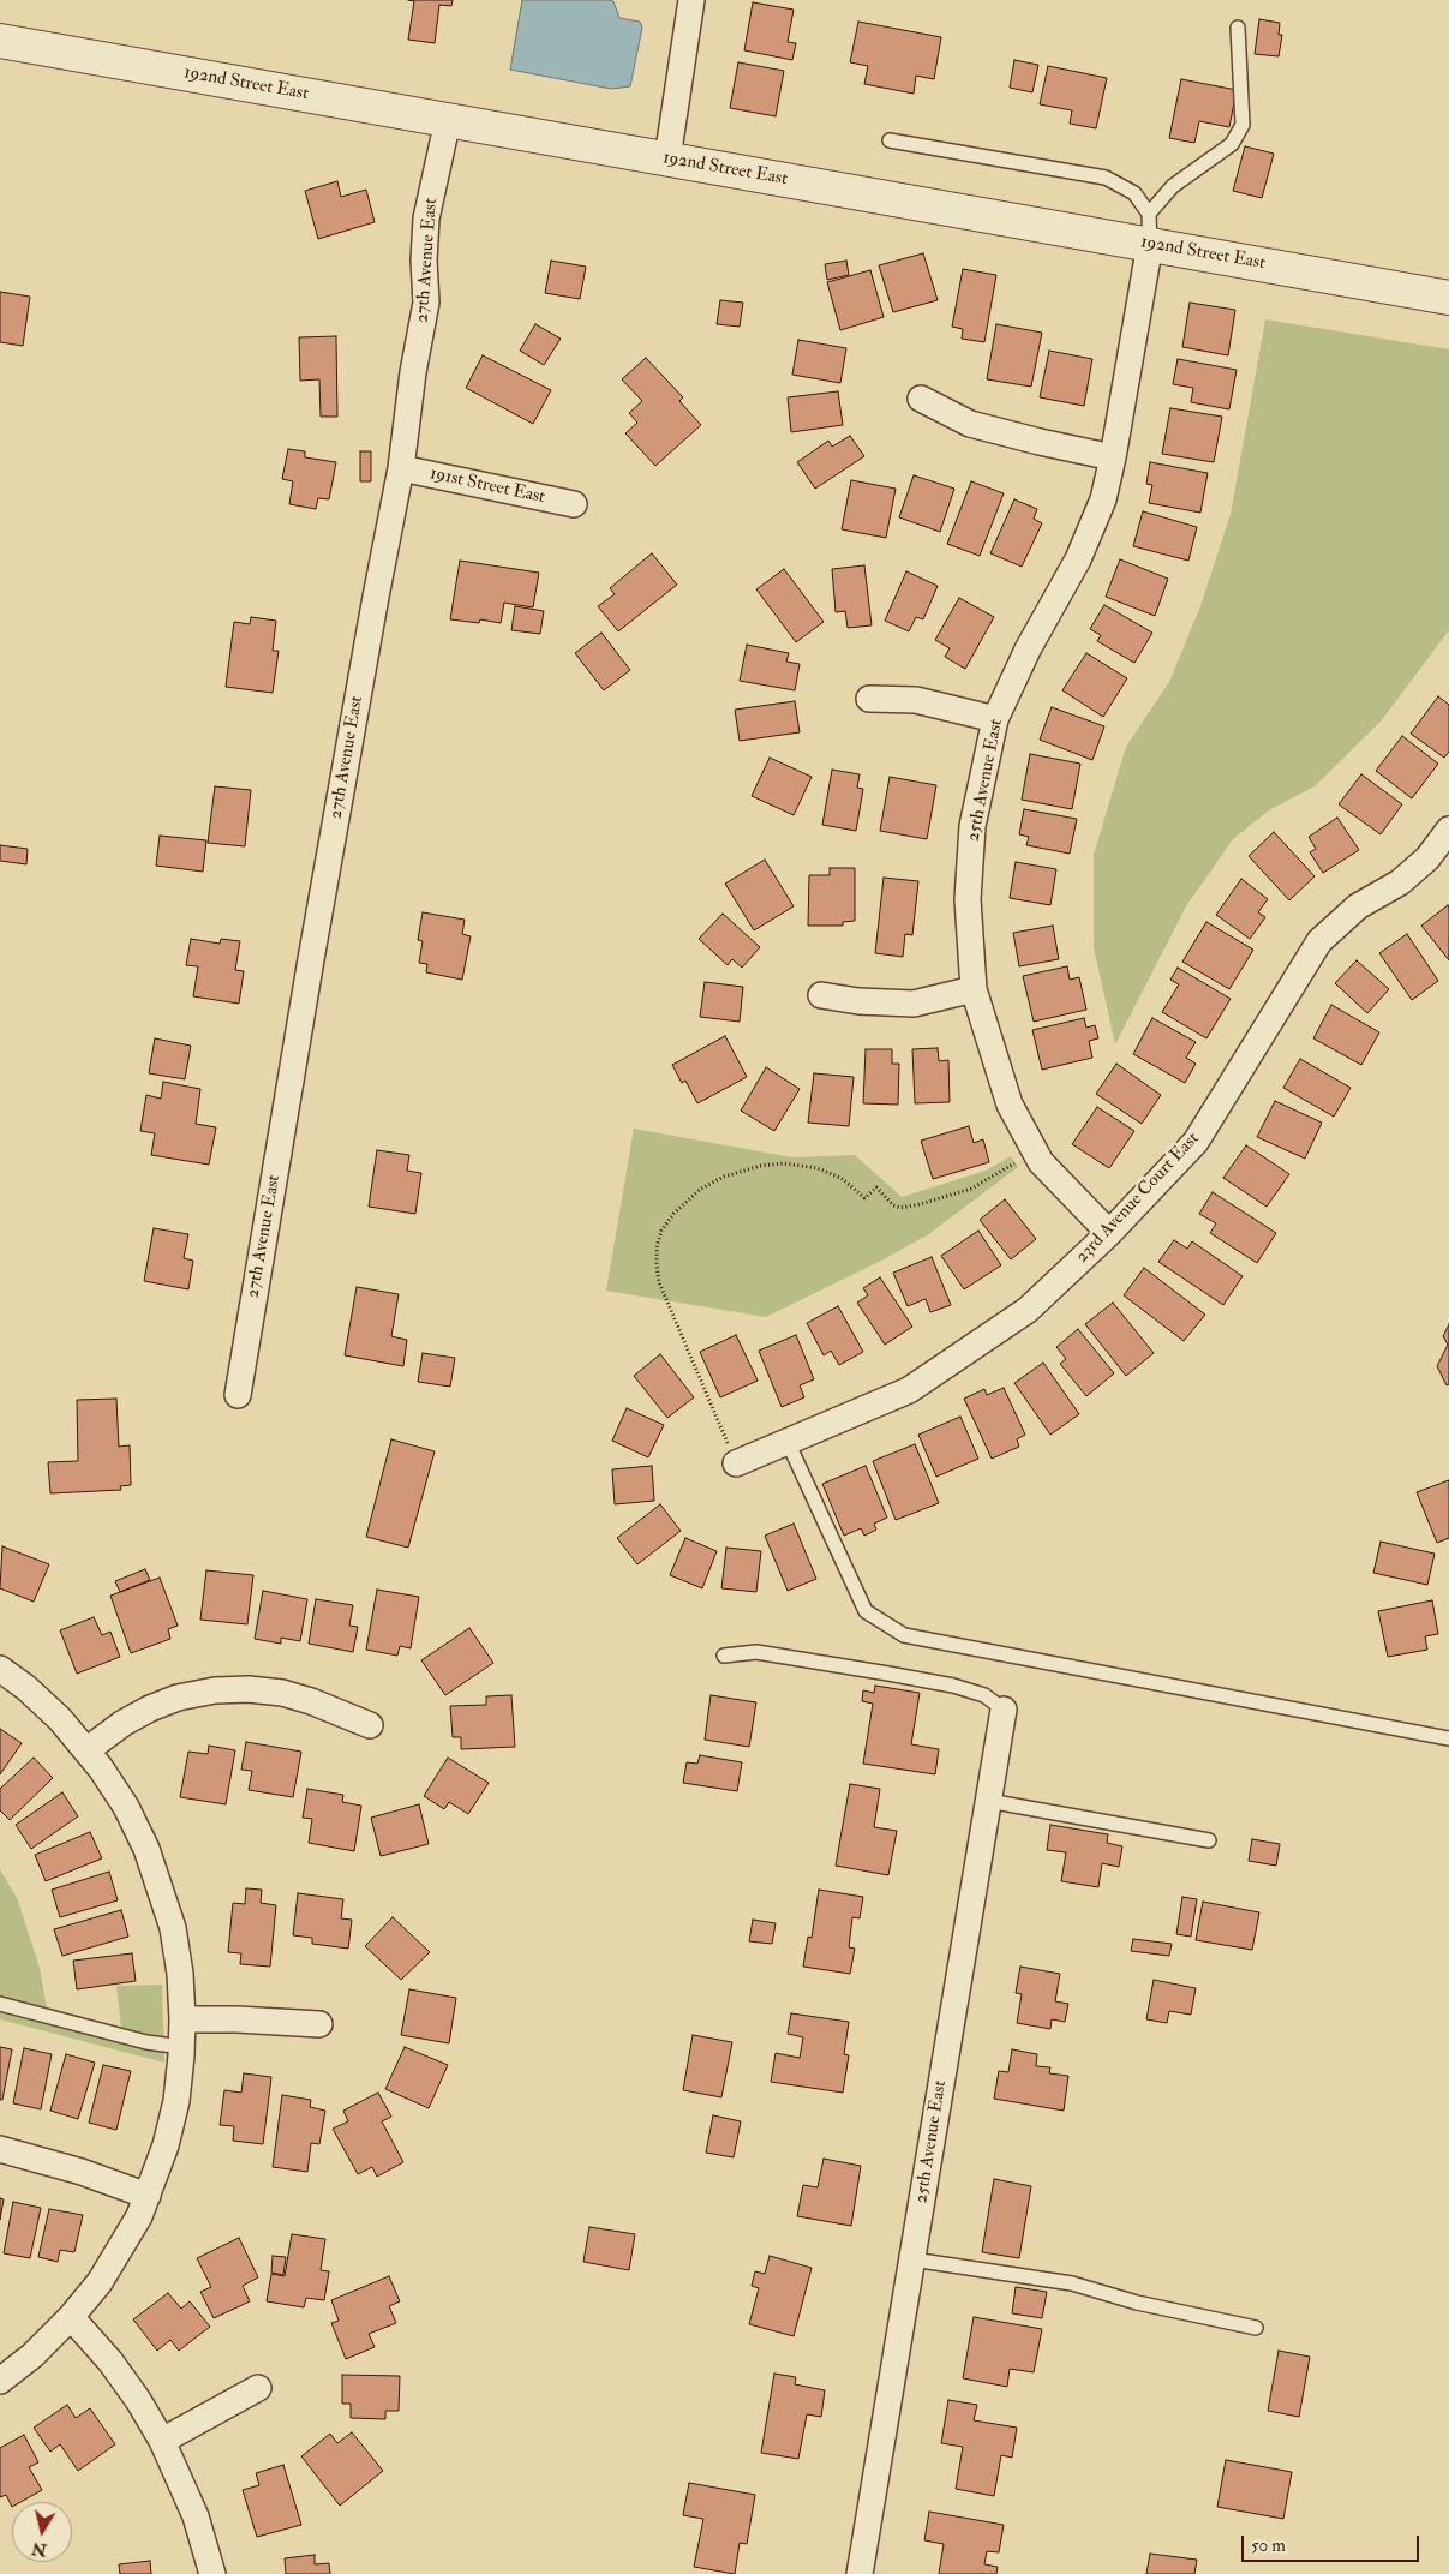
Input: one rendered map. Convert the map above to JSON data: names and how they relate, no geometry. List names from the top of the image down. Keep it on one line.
{"streets":{"street":["192nd Street East","27th Avenue East","191st Street East","25th Avenue East","23rd Avenue Court East"]},"crossings":[["192nd Street East","27th Avenue East"],["192nd Street East","25th Avenue East"],["27th Avenue East","191st Street East"],["25th Avenue East","23rd Avenue Court East"]],"scale_bar":"50 m","north":"bottom"}
